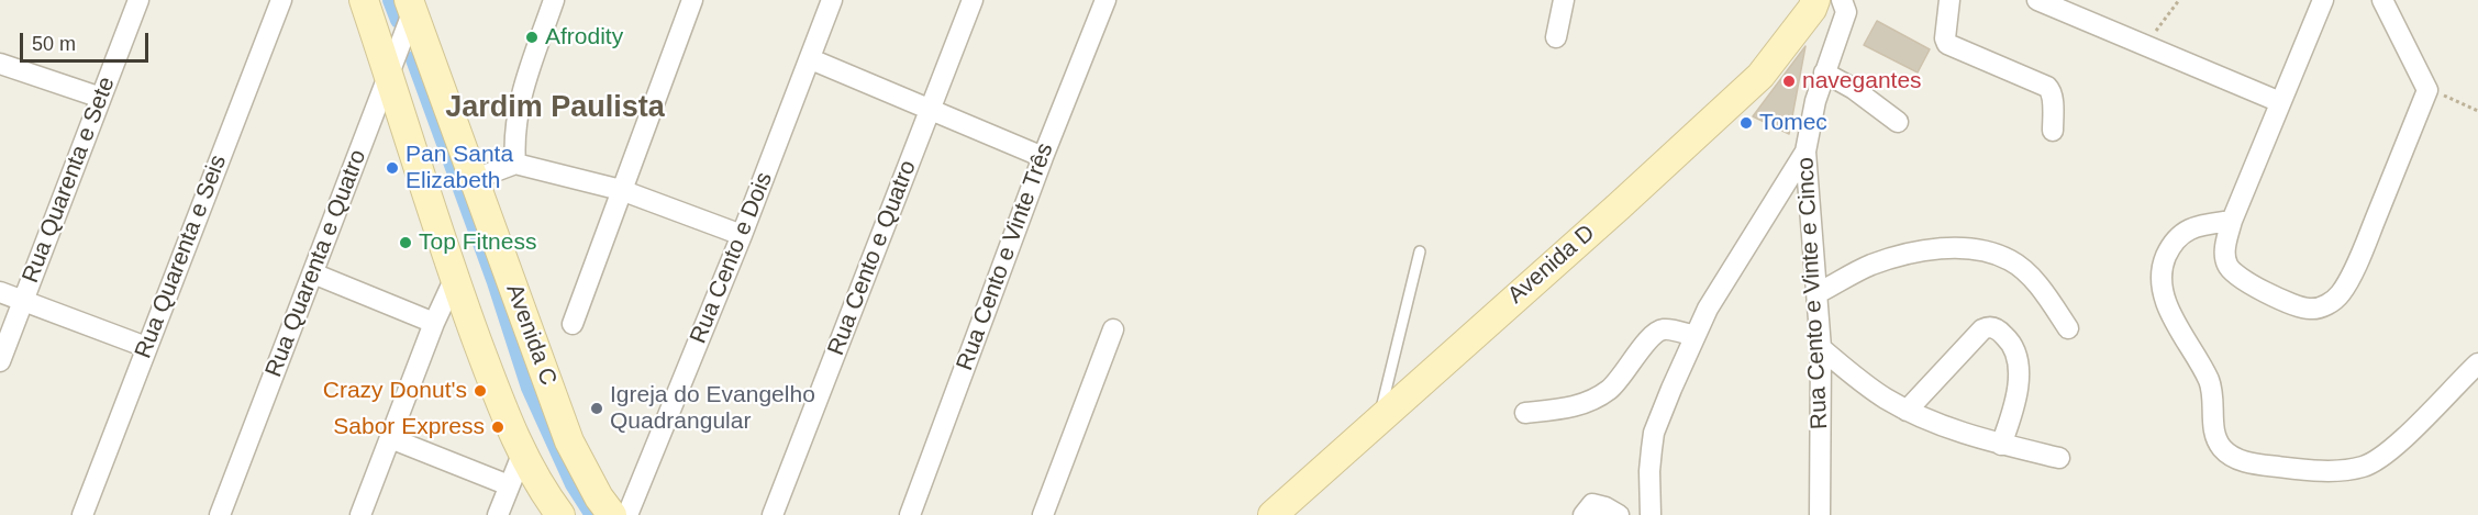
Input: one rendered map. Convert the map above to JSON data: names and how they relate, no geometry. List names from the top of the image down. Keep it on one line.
{"streets":{"main road":["Avenida D","Avenida C"],"street":["Rua Quarenta e Sete","Rua Quarenta e Seis","Rua Cento e Vinte Três","Rua Cento e Dois","Rua Cento e Quatro","Rua Quarenta e Quatro","Rua Cento e Vinte e Cinco"]},"crossings":[["Rua Quarenta e Quatro","Avenida C"]],"districts":["Jardim Paulista"],"places":["Afrodity","navegantes","Tomec","Pan Santa Elizabeth","Top Fitness","Crazy Donut's","Igreja do Evangelho Quadrangular","Sabor Express"],"scale_bar":"50 m"}
